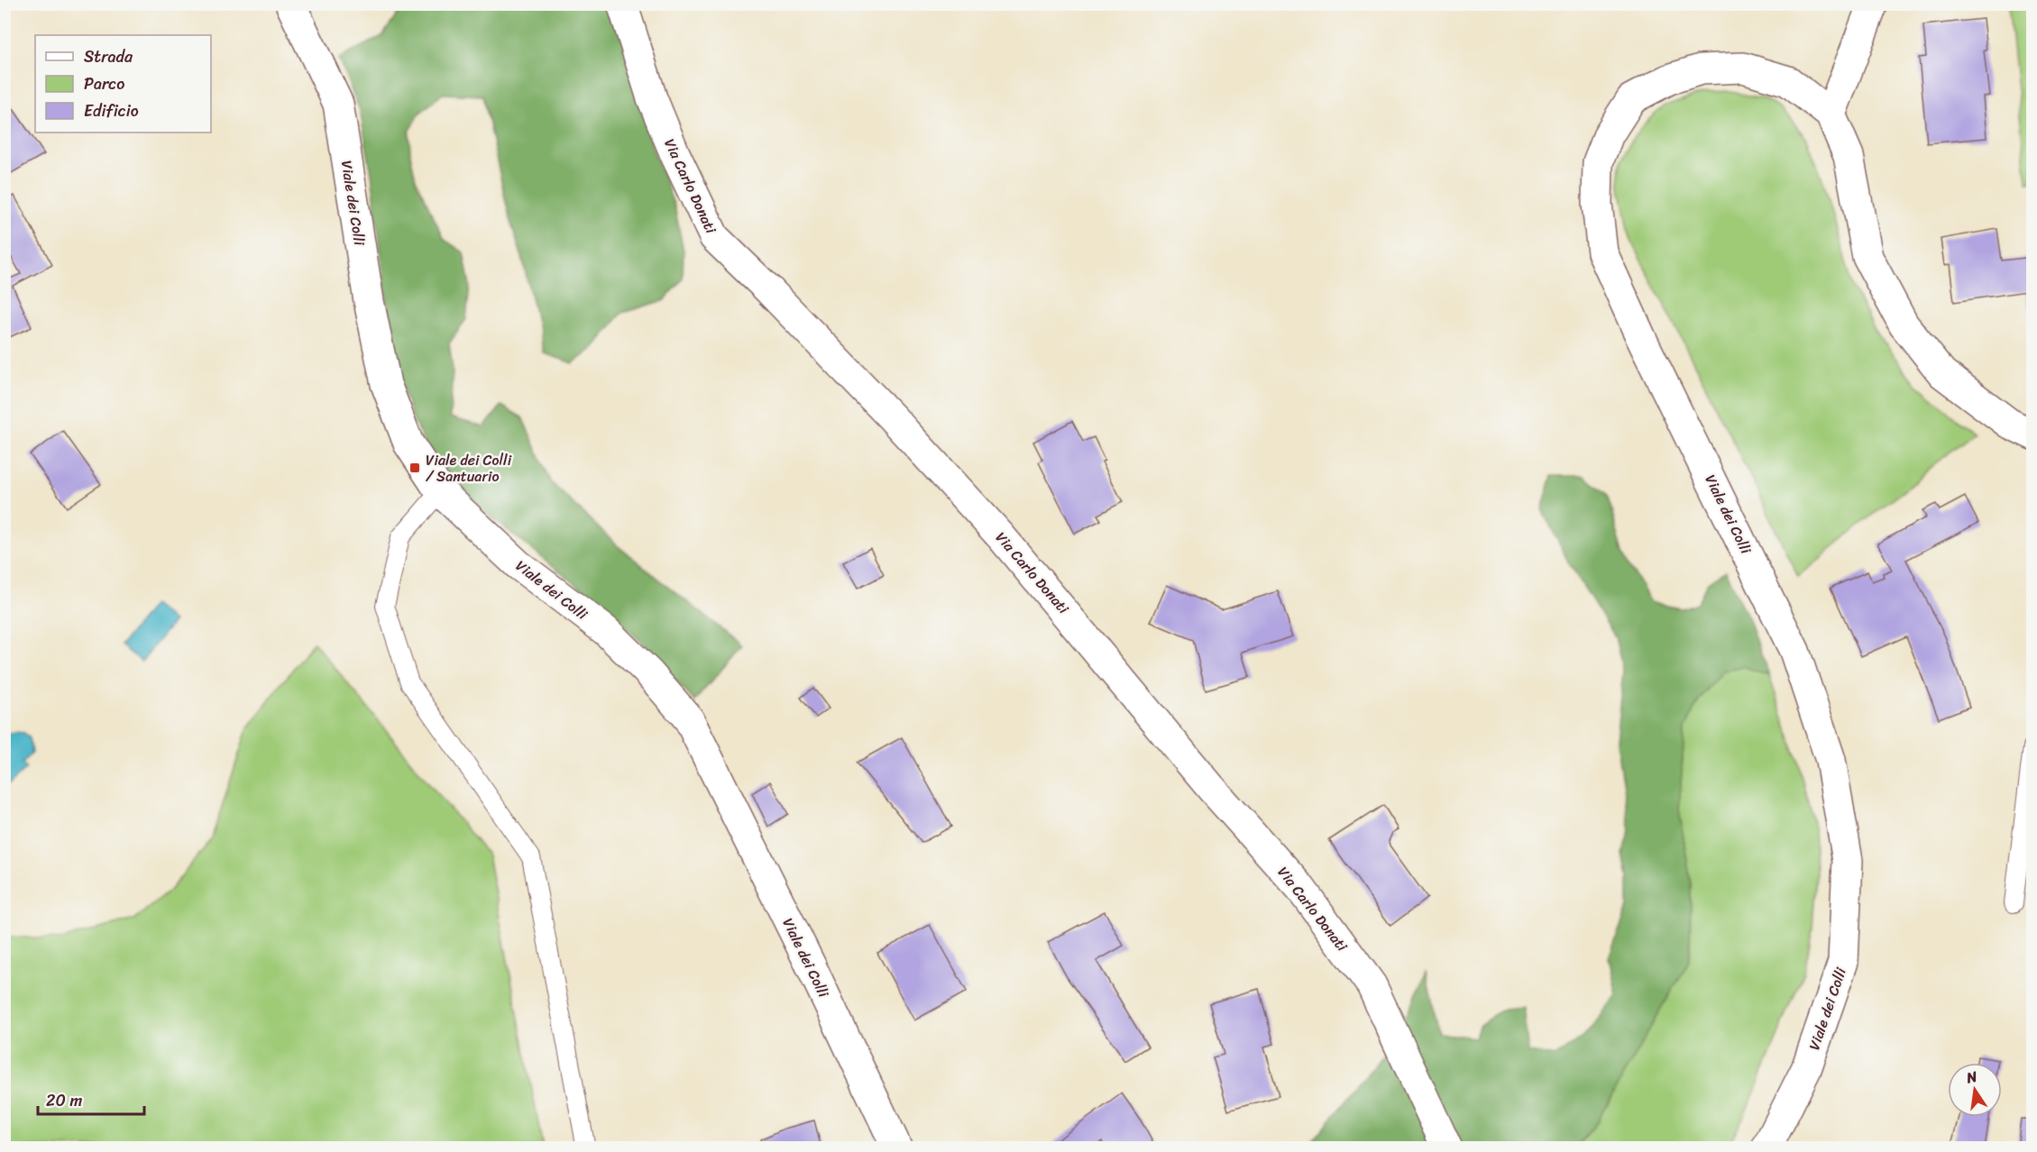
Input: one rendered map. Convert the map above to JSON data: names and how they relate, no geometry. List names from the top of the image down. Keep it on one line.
{"streets":{"street":["Via Carlo Donati","Viale dei Colli"]},"places":{"transit":["Viale dei Colli / Santuario"]},"legend":["Strada","Parco","Edificio"],"scale_bar":"20 m","north":"top"}
